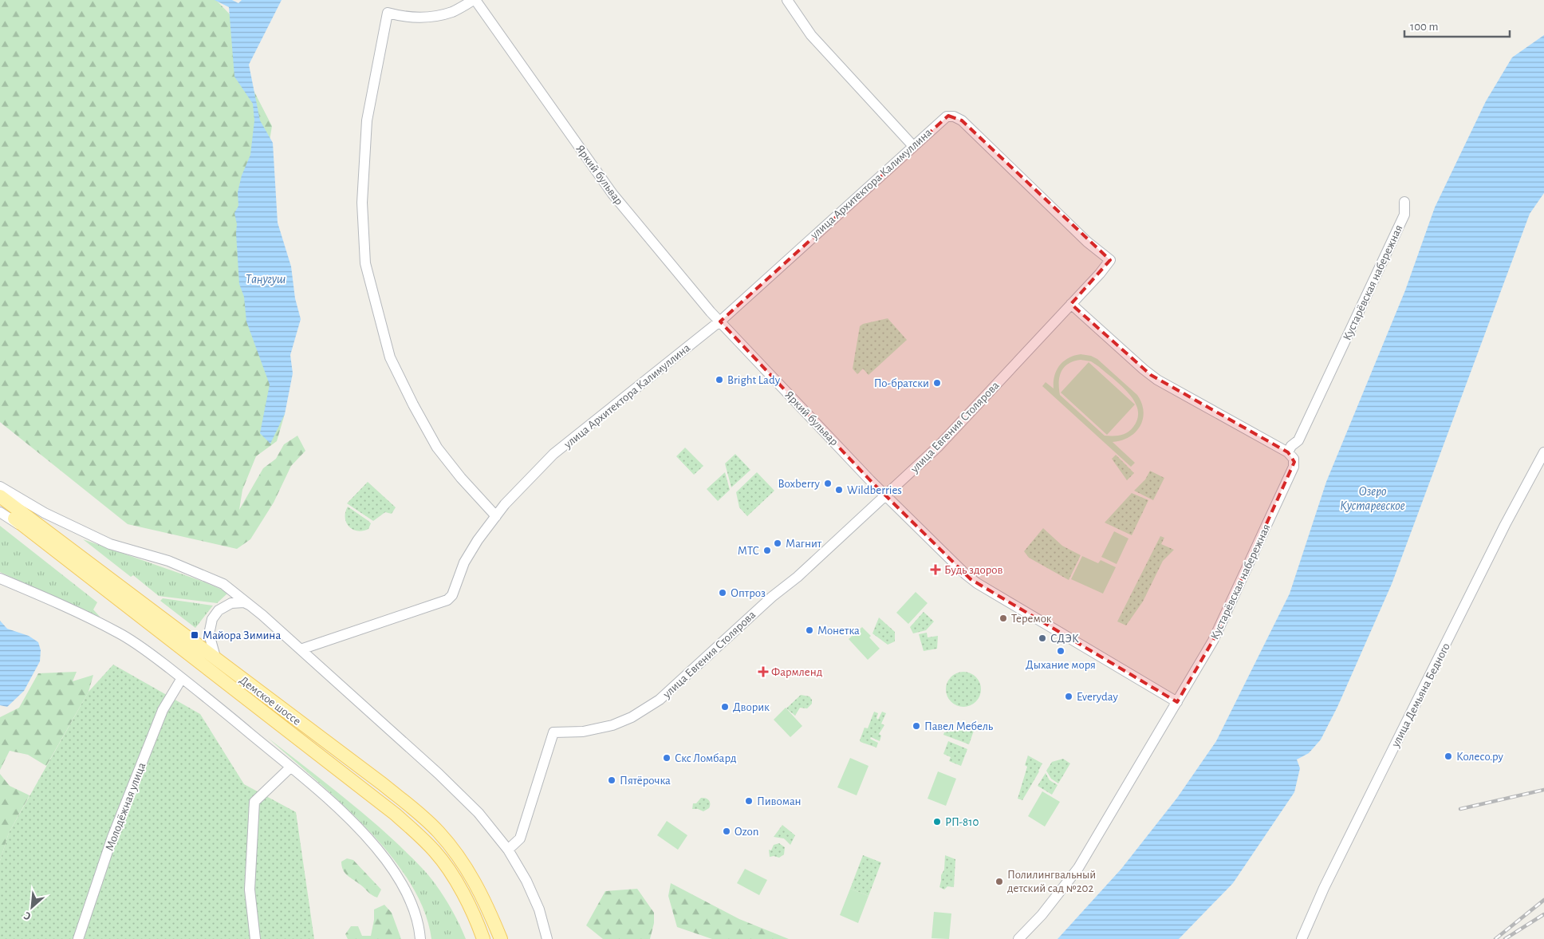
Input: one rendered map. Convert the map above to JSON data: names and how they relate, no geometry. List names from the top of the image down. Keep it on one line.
{"streets":{"main road":["Демское шоссе"],"street":["Яркий бульвар","улица Архитектора Калимуллина","Кустарёвская набережная","улица Евгения Столярова","улица Демьяна Бедного","Молодёжная улица"]},"crossings":[["Яркий бульвар","улица Архитектора Калимуллина"],["Яркий бульвар","Кустарёвская набережная"],["Яркий бульвар","улица Евгения Столярова"],["улица Архитектора Калимуллина","улица Евгения Столярова"]],"water":["Танугуш","Озеро Кустаревское"],"places":{"other":["Bright Lady","По-братски","Boxberry","Wildberries","Магнит","МТС","Оптроз","Теремок","Монетка","СДЭК","Дыхание моря","Everyday","Дворик","Павел Мебель","Колесо.ру","Скс Ломбард","Пятёрочка","Пивоман","РП-810","Ozon","Полилингвальный детский сад №202"],"health":["Будь здоров","Фармленд"],"transit":["Майора Зимина"]},"scale_bar":"100 m","north":"bottom left"}
